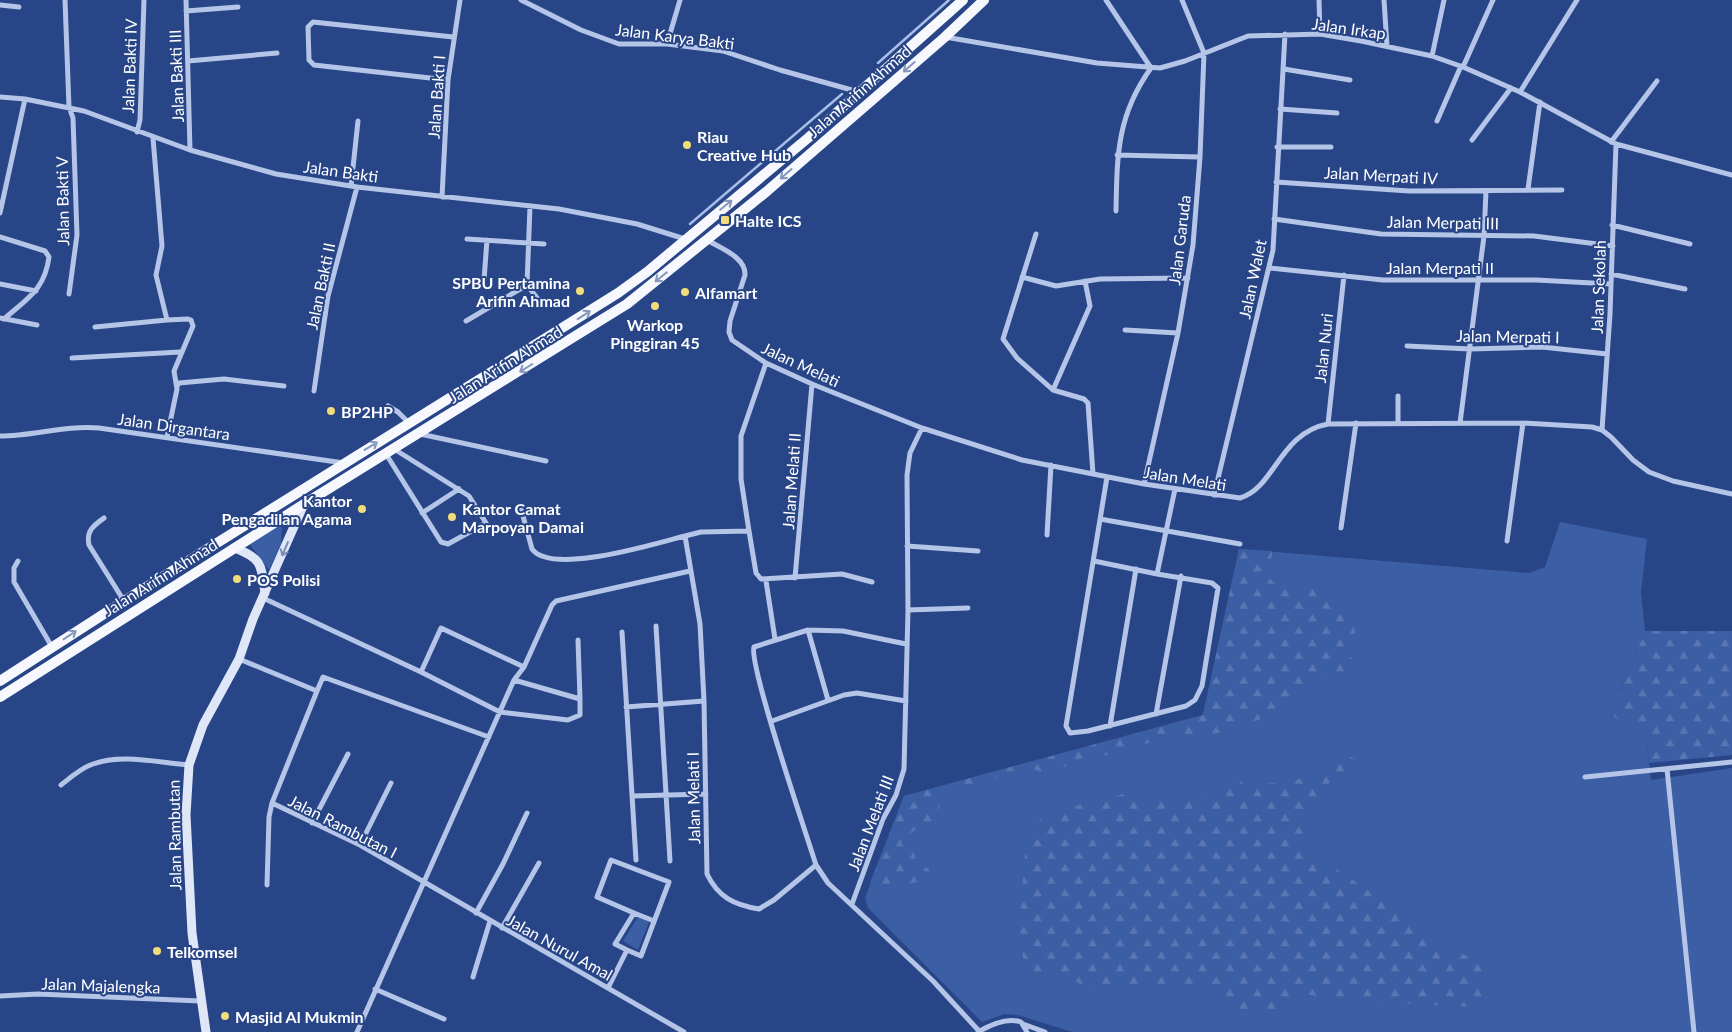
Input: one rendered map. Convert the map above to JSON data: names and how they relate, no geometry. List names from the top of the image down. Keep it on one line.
{"streets":{"main road":["Jalan Arifin Ahmad","Jalan Rambutan"],"street":["Jalan Irkap","Jalan Karya Bakti","Jalan Bakti IV","Jalan Bakti III","Jalan Bakti I","Jalan Bakti","Jalan Merpati IV","Jalan Bakti V","Jalan Merpati III","Jalan Garuda","Jalan Merpati II","Jalan Walet","Jalan Bakti II","Jalan Sekolah","Jalan Merpati I","Jalan Nuri","Jalan Melati","Jalan Dirgantara","Jalan Melati II","Jalan Melati I","Jalan Melati III","Jalan Rambutan I","Jalan Nurul Amal","Jalan Majalengka"]},"crossings":[["Jalan Irkap","Jalan Arifin Ahmad"],["Jalan Irkap","Jalan Garuda"],["Jalan Irkap","Jalan Walet"],["Jalan Irkap","Jalan Sekolah"],["Jalan Karya Bakti","Jalan Arifin Ahmad"],["Jalan Bakti IV","Jalan Bakti"],["Jalan Bakti III","Jalan Bakti"],["Jalan Arifin Ahmad","Jalan Bakti"],["Jalan Arifin Ahmad","Jalan Melati"],["Jalan Arifin Ahmad","Jalan Dirgantara"],["Jalan Arifin Ahmad","Jalan Rambutan"],["Jalan Bakti I","Jalan Bakti"],["Jalan Bakti","Jalan Bakti V"],["Jalan Bakti","Jalan Bakti II"],["Jalan Merpati IV","Jalan Walet"],["Jalan Merpati III","Jalan Walet"],["Jalan Merpati III","Jalan Sekolah"],["Jalan Garuda","Jalan Melati"],["Jalan Merpati II","Jalan Walet"],["Jalan Merpati II","Jalan Sekolah"],["Jalan Merpati II","Jalan Nuri"],["Jalan Walet","Jalan Melati"],["Jalan Sekolah","Jalan Merpati I"],["Jalan Sekolah","Jalan Melati"],["Jalan Nuri","Jalan Melati"],["Jalan Melati","Jalan Melati II"],["Jalan Melati","Jalan Melati III"],["Jalan Rambutan I","Jalan Nurul Amal"],["Jalan Rambutan","Jalan Majalengka"]],"places":{"other":["Riau Creative Hub","SPBU Pertamina Arifin Ahmad","Alfamart","Warkop Pinggiran 45","BP2HP","Kantor Pengadilan Agama","Kantor Camat Marpoyan Damai","POS Polisi","Telkomsel","Masjid Al Mukmin"],"transit":["Halte ICS"]}}
